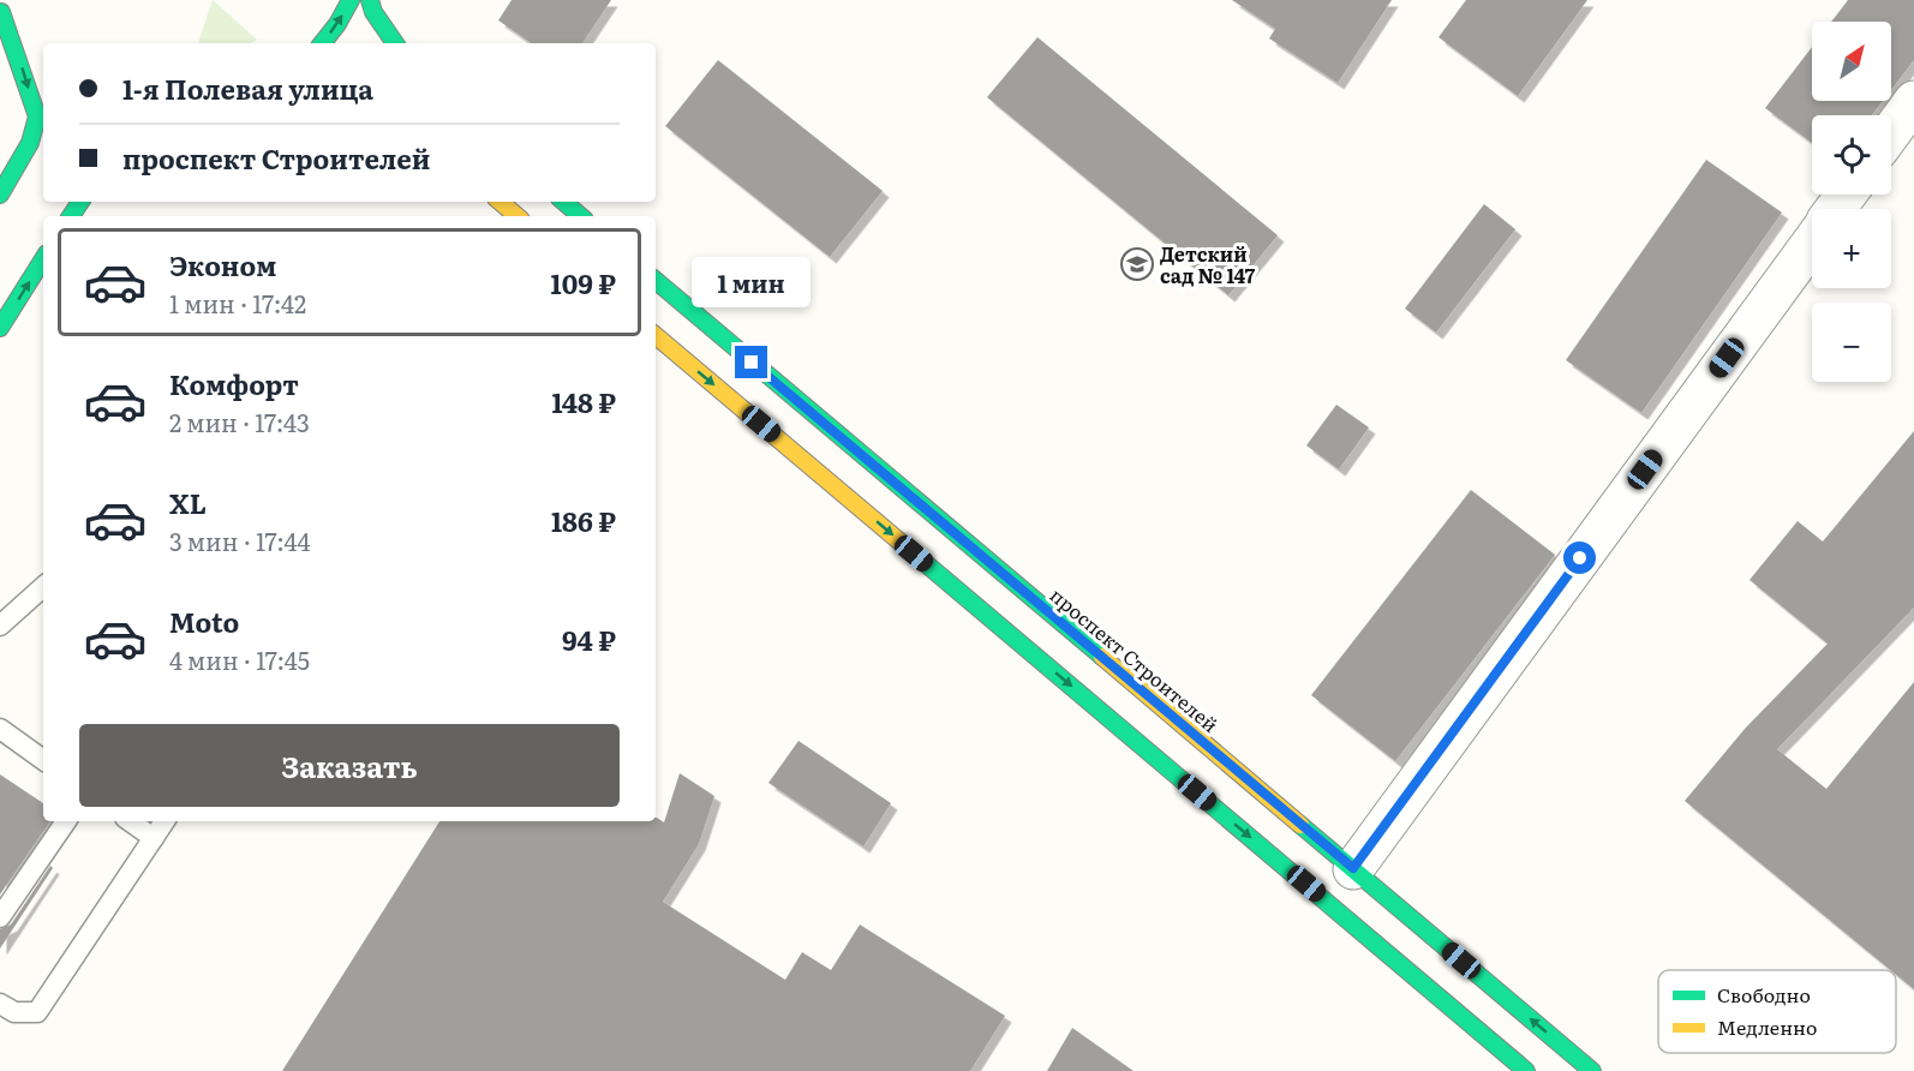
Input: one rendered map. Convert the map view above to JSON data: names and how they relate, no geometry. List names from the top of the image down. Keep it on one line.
{"streets":{"main road":["проспект Строителей"]},"places":{"school or university":["Детский сад № 147"]},"legend":["Свободно","Медленно"],"north":"top right","page":{"map_buttons":["+","−"],"banner":["1-я Полевая улица","проспект Строителей"],"list":[{"name":"Эконом","note":"1 мин · 17:42","value":"109 ₽"},{"name":"Комфорт","note":"2 мин · 17:43","value":"148 ₽"},{"name":"XL","note":"3 мин · 17:44","value":"186 ₽"},{"name":"Moto","note":"4 мин · 17:45","value":"94 ₽"}],"bubble":"1 мин","buttons":"Заказать"}}
